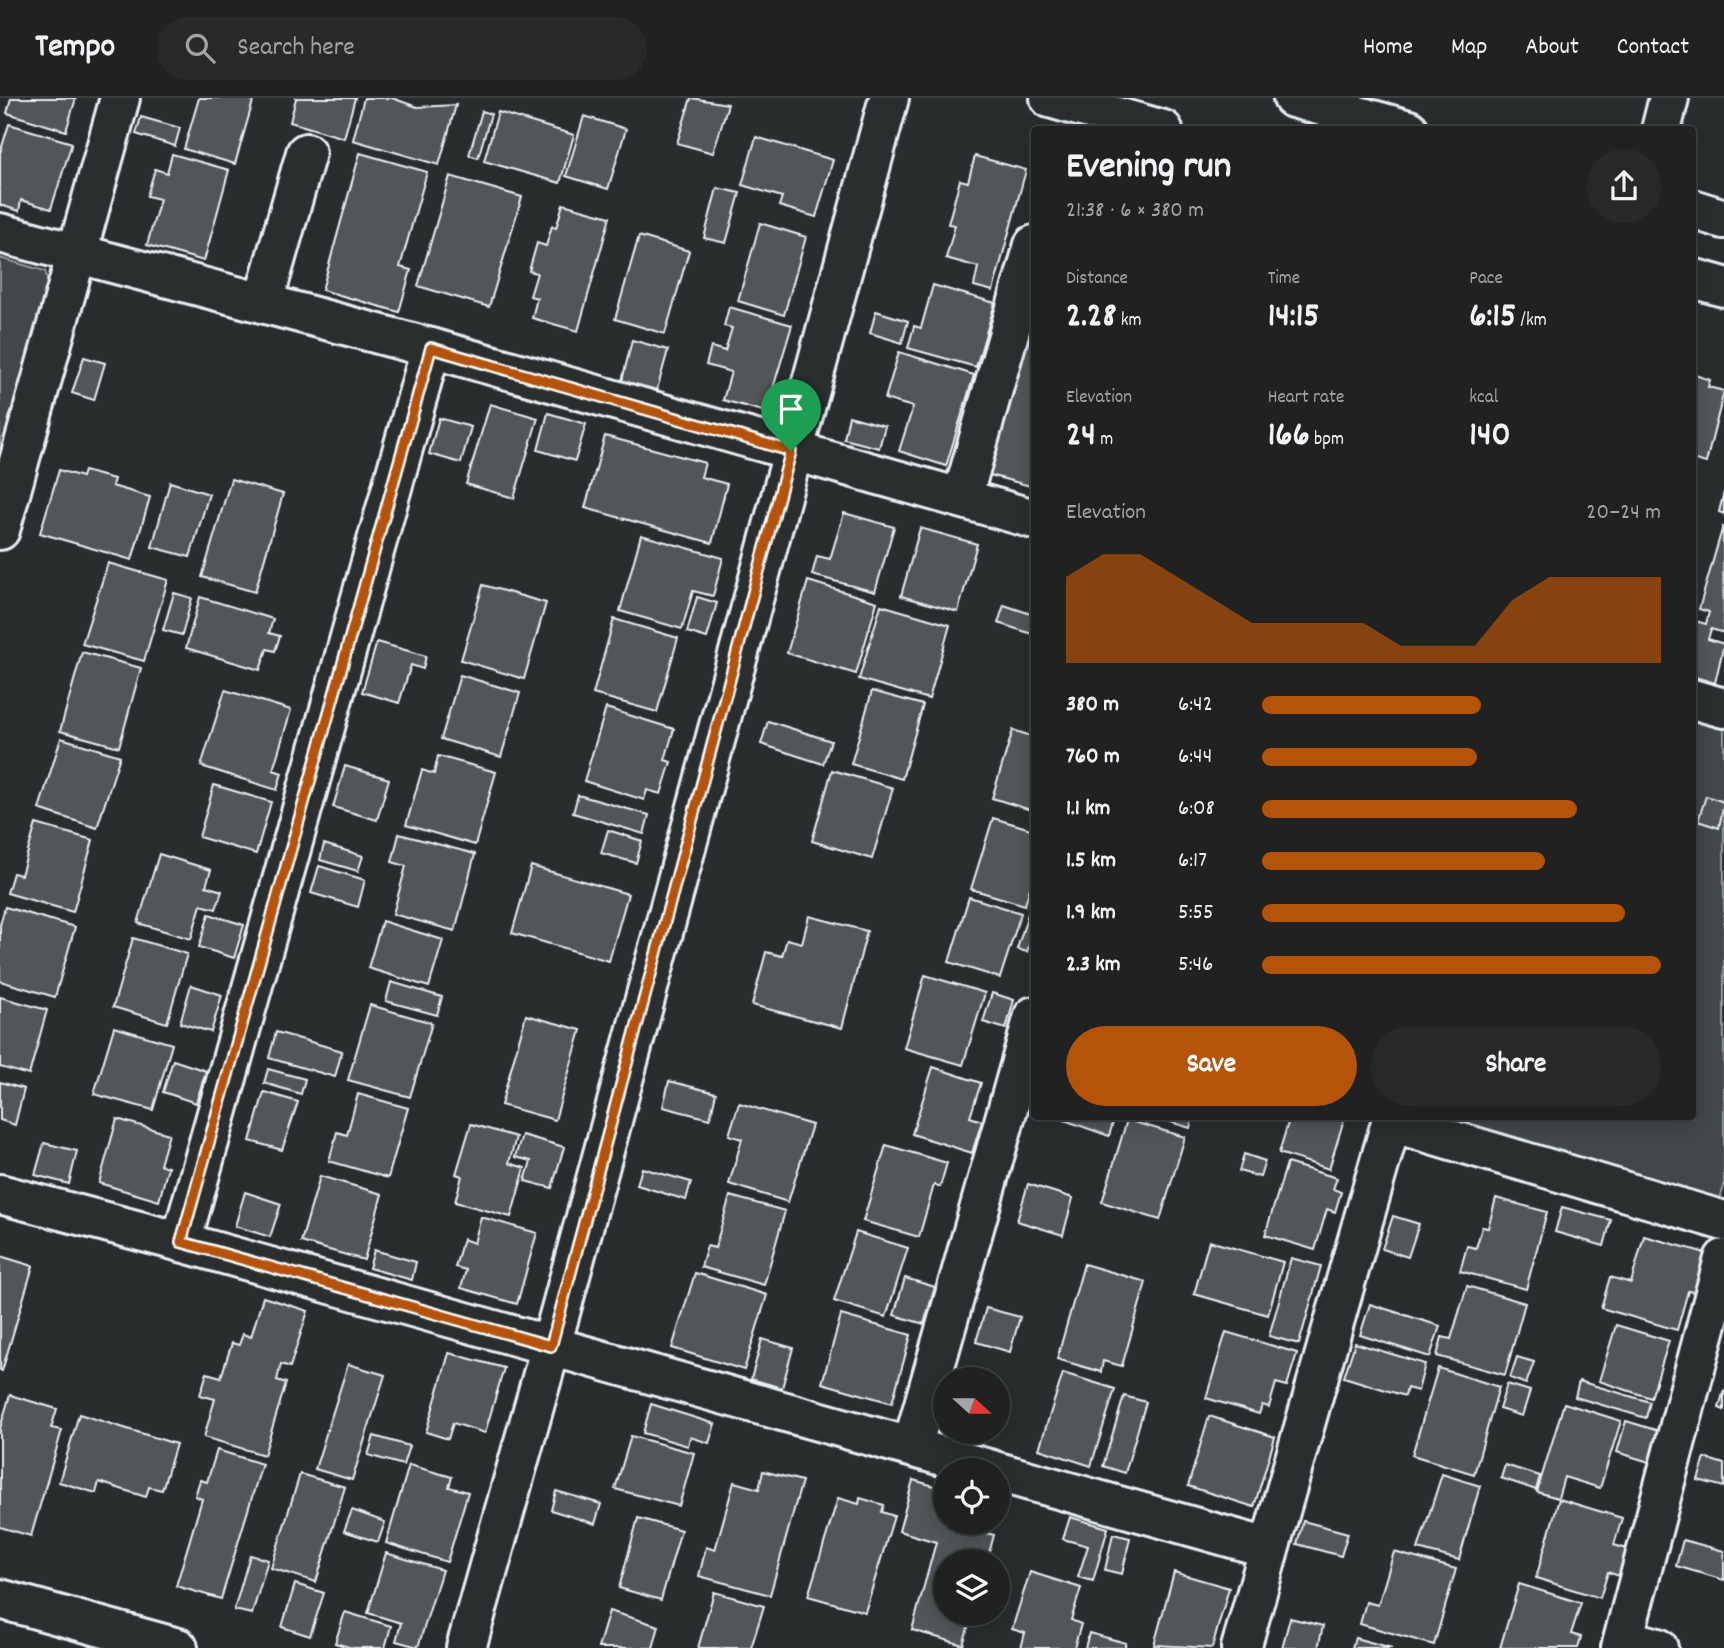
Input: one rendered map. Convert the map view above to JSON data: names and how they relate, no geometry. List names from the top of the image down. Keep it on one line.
{"north":"right","page":{"header":"Tempo","search":"Search here","nav":["Home","Map","About","Contact"],"heading":["Evening run","21:38 · 6 × 380 m"],"stats":[["Distance","2.28 km"],["Time","14:15"],["Pace","6:15 /km"],["Elevation","24 m"],["Heart rate","166 bpm"],["kcal","140"]],"chart":["Elevation","20–24 m"],"list":[{"name":"380 m","note":"6:42"},{"name":"760 m","note":"6:44"},{"name":"1.1 km","note":"6:08"},{"name":"1.5 km","note":"6:17"},{"name":"1.9 km","note":"5:55"},{"name":"2.3 km","note":"5:46"}],"buttons":["Save","Share"]}}
